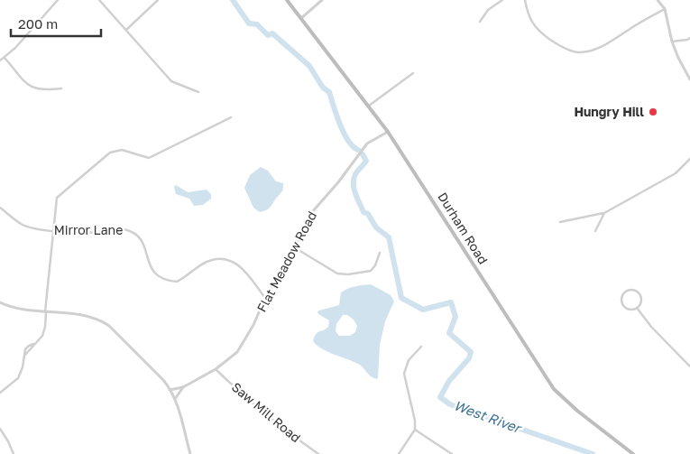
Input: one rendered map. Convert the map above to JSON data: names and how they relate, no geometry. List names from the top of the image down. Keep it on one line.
{"streets":{"main road":["Durham Road"],"street":["Mirror Lane","Flat Meadow Road","Saw Mill Road"]},"crossings":[["Durham Road","Flat Meadow Road"],["Mirror Lane","Flat Meadow Road"],["Flat Meadow Road","Saw Mill Road"]],"water":["West River"],"places":["Hungry Hill"],"scale_bar":"200 m"}
